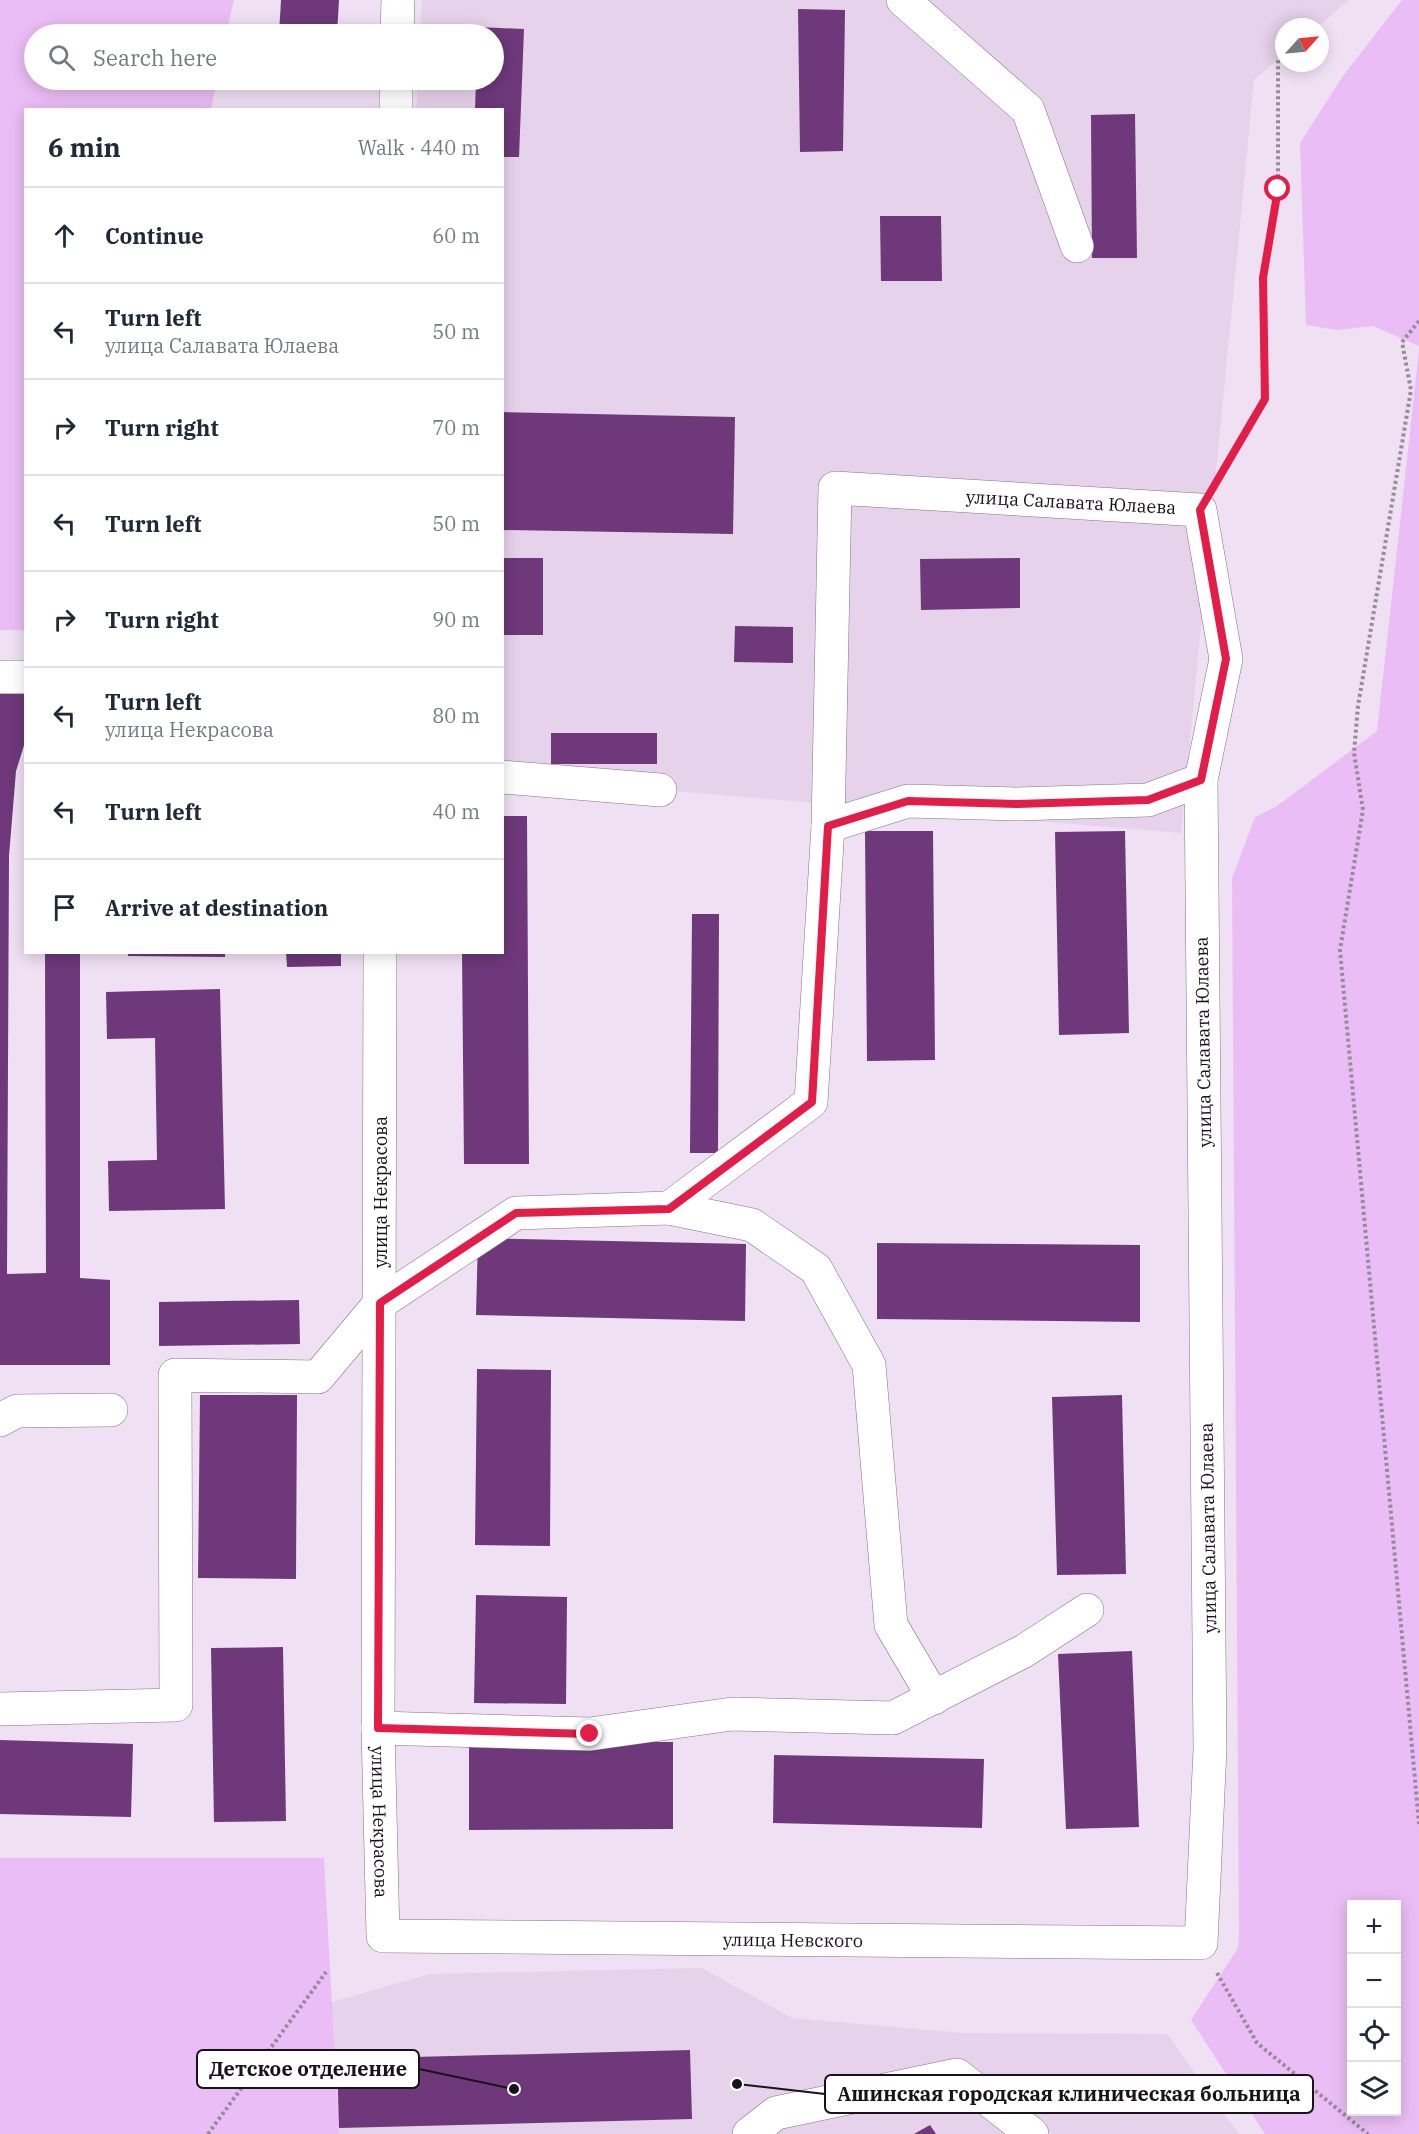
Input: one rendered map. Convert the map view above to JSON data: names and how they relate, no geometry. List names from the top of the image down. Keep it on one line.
{"streets":{"street":["улица Салавата Юлаева","улица Некрасова","улица Невского"]},"crossings":[["улица Салавата Юлаева","улица Невского"],["улица Некрасова","улица Невского"]],"places":["Ашинская городская клиническая больница","Детское отделение"],"north":"top right","page":{"search":"Search here","heading":["6 min","Walk · 440 m"],"list":[["Continue","60 m"],["Turn left","улица Салавата Юлаева","50 m"],["Turn right","70 m"],["Turn left","50 m"],["Turn right","90 m"],["Turn left","улица Некрасова","80 m"],["Turn left","40 m"],"Arrive at destination"],"map_buttons":["+","−"]}}
